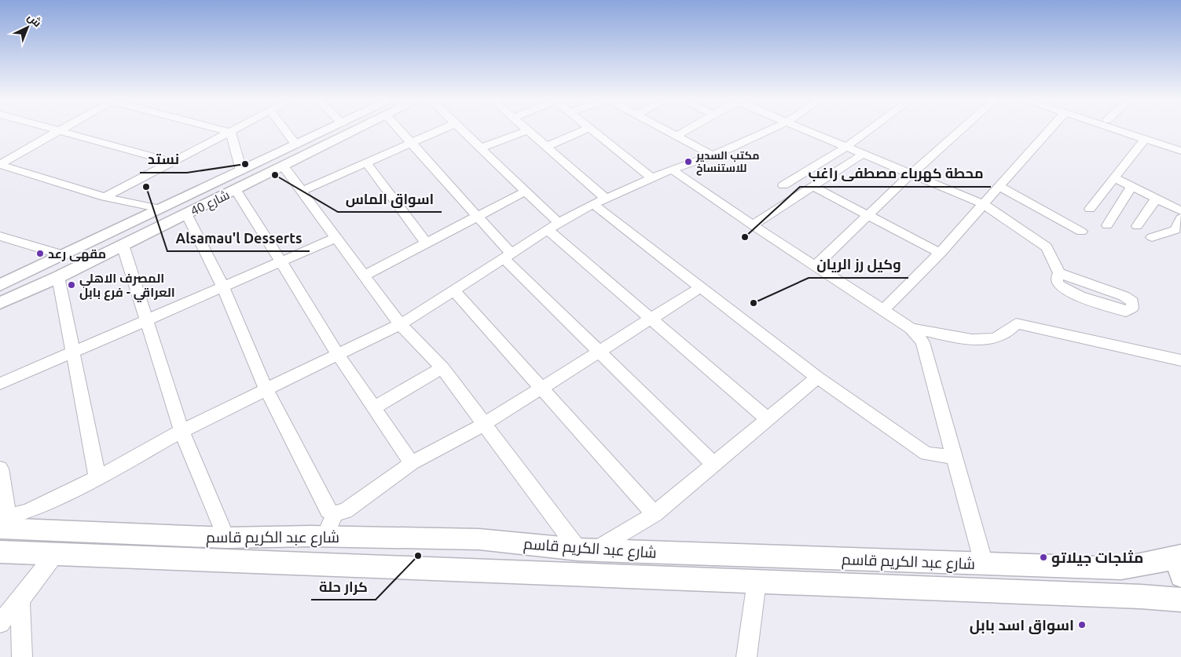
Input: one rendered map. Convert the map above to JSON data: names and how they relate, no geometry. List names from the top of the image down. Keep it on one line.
{"streets":{"main road":["شارع 40","شارع عبد الكريم قاسم"]},"places":["مكتب السدير للاستنساخ","نستد","اسواق الماس","Alsamau'l Desserts","محطة كهرباء مصطفى راغب","مقهى رعد","المصرف الاهلي العراقي - فرع بابل","وكيل رز الريان","كرار حلة","مثلجات جيلاتو","اسواق اسد بابل"],"north":"top right"}
